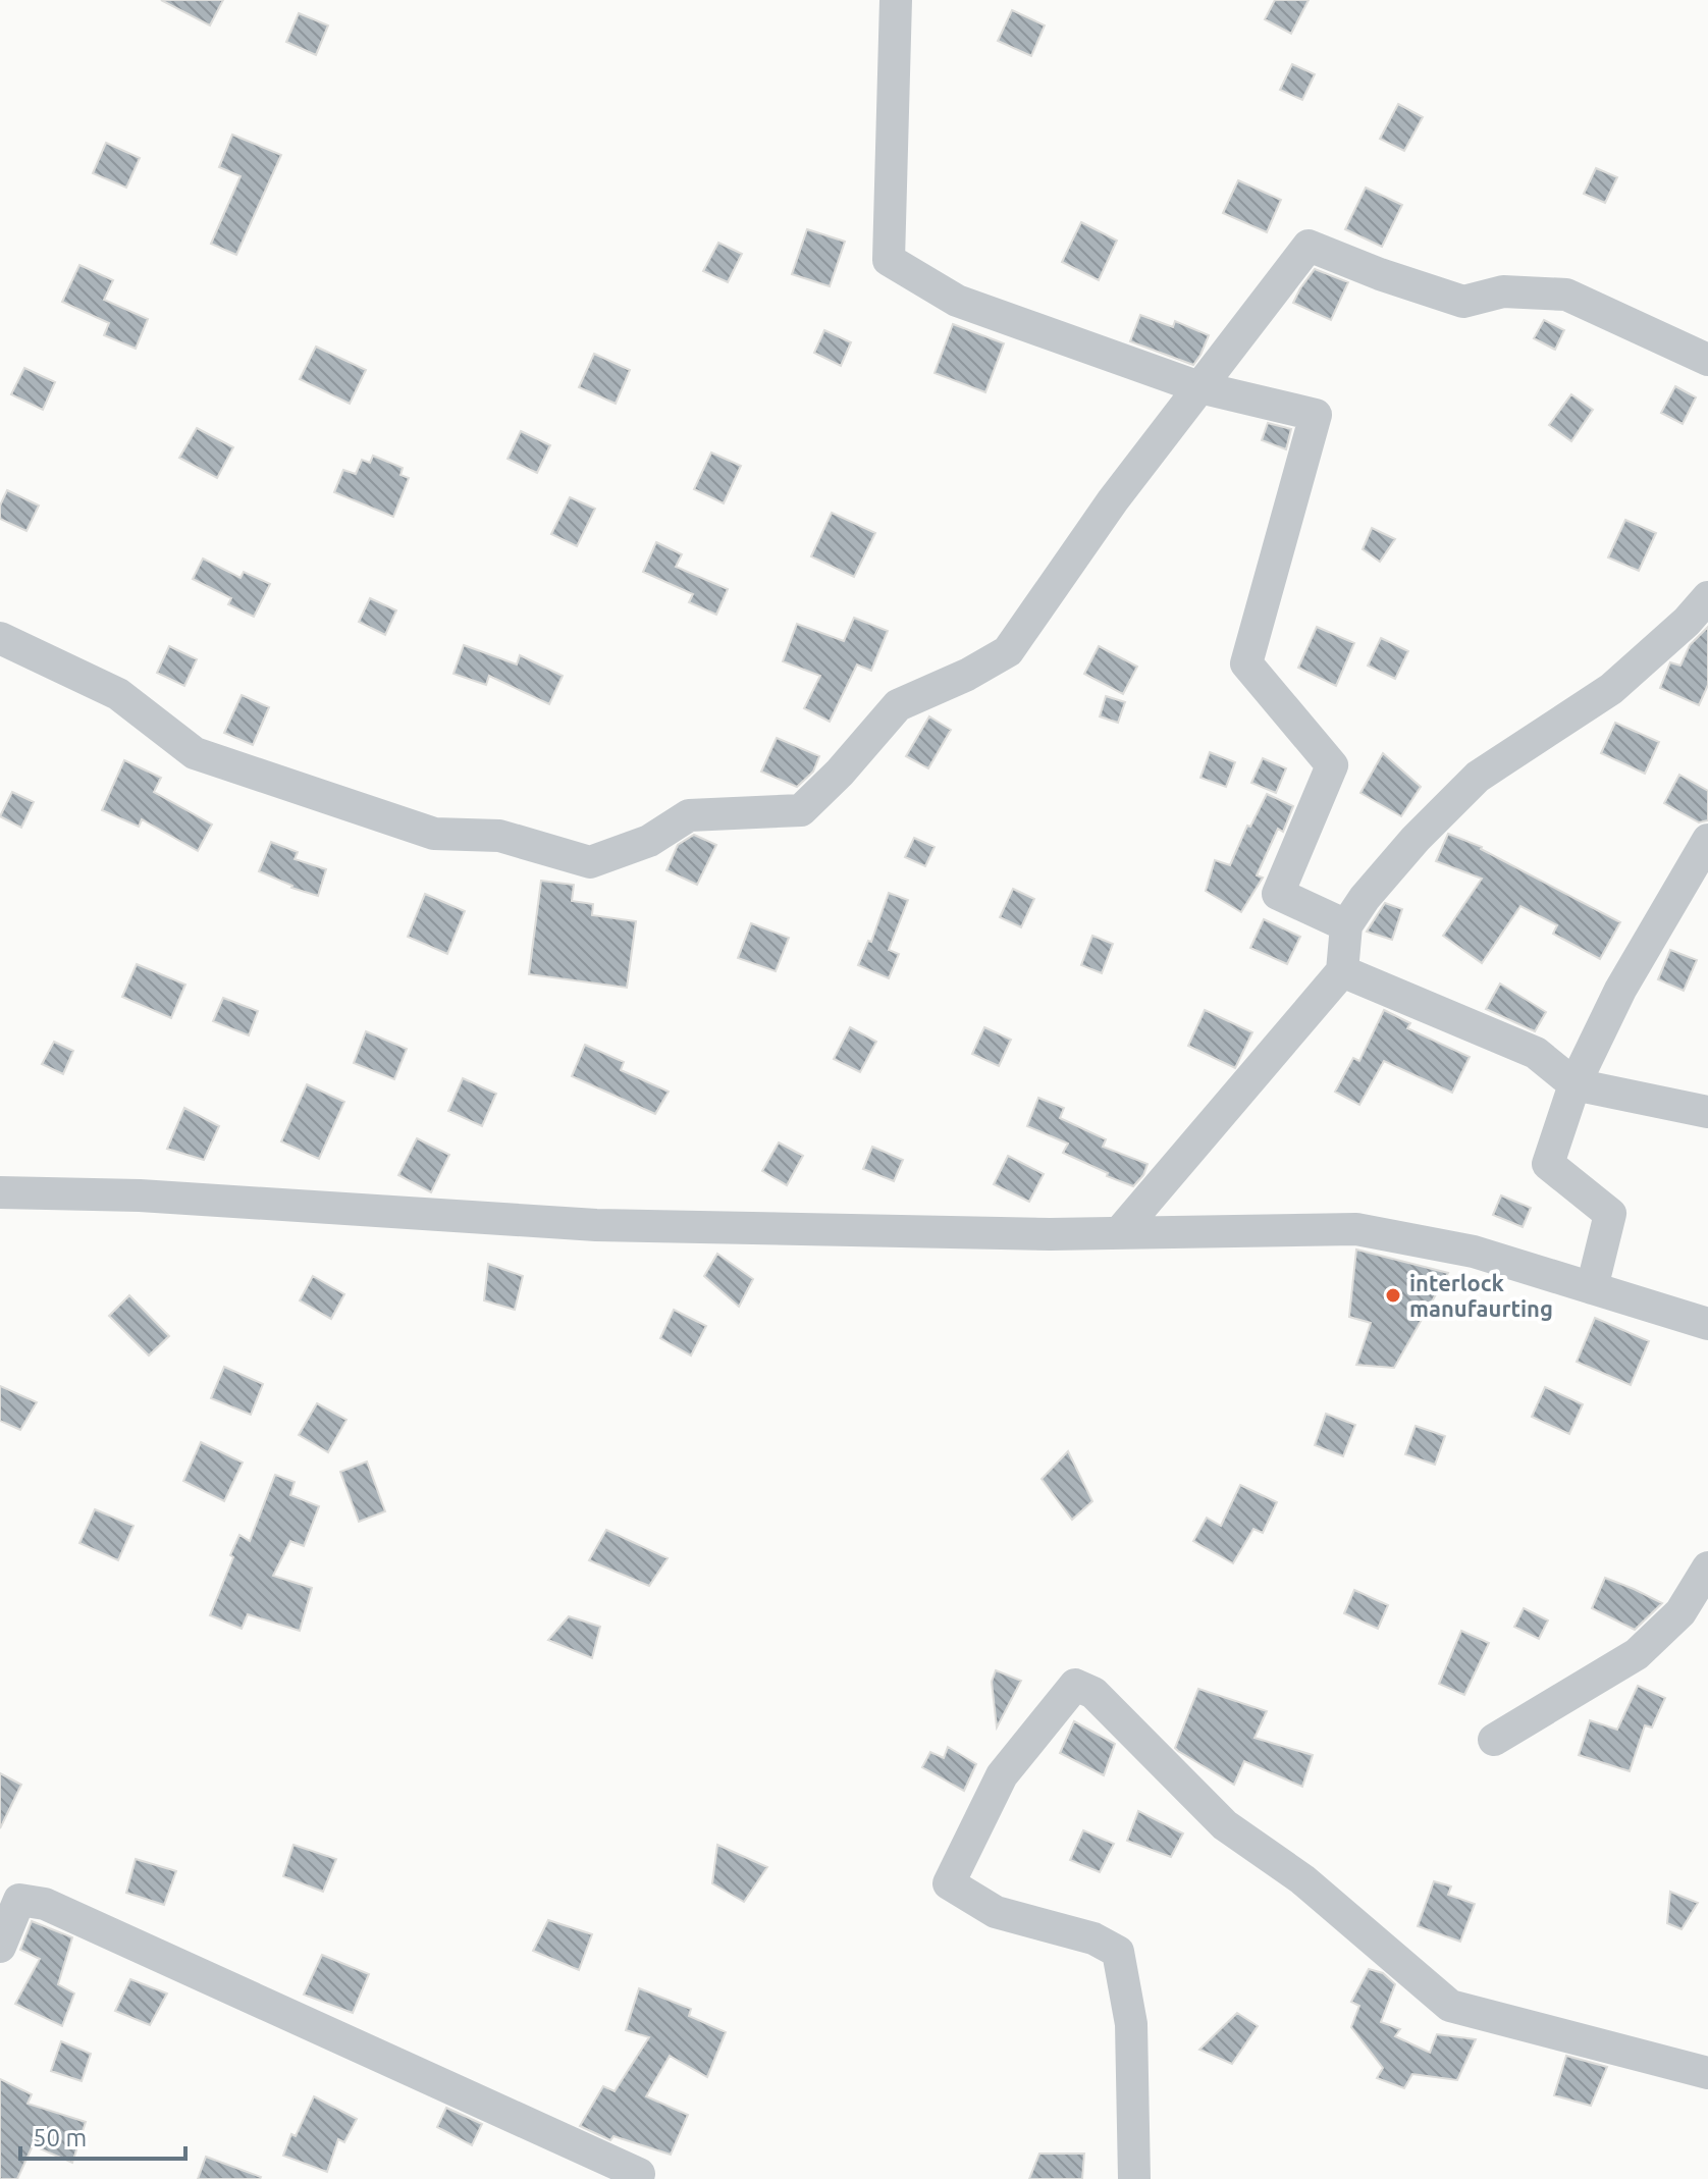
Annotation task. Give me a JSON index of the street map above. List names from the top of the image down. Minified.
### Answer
{"places":["interlock manufaurting"],"scale_bar":"50 m"}
